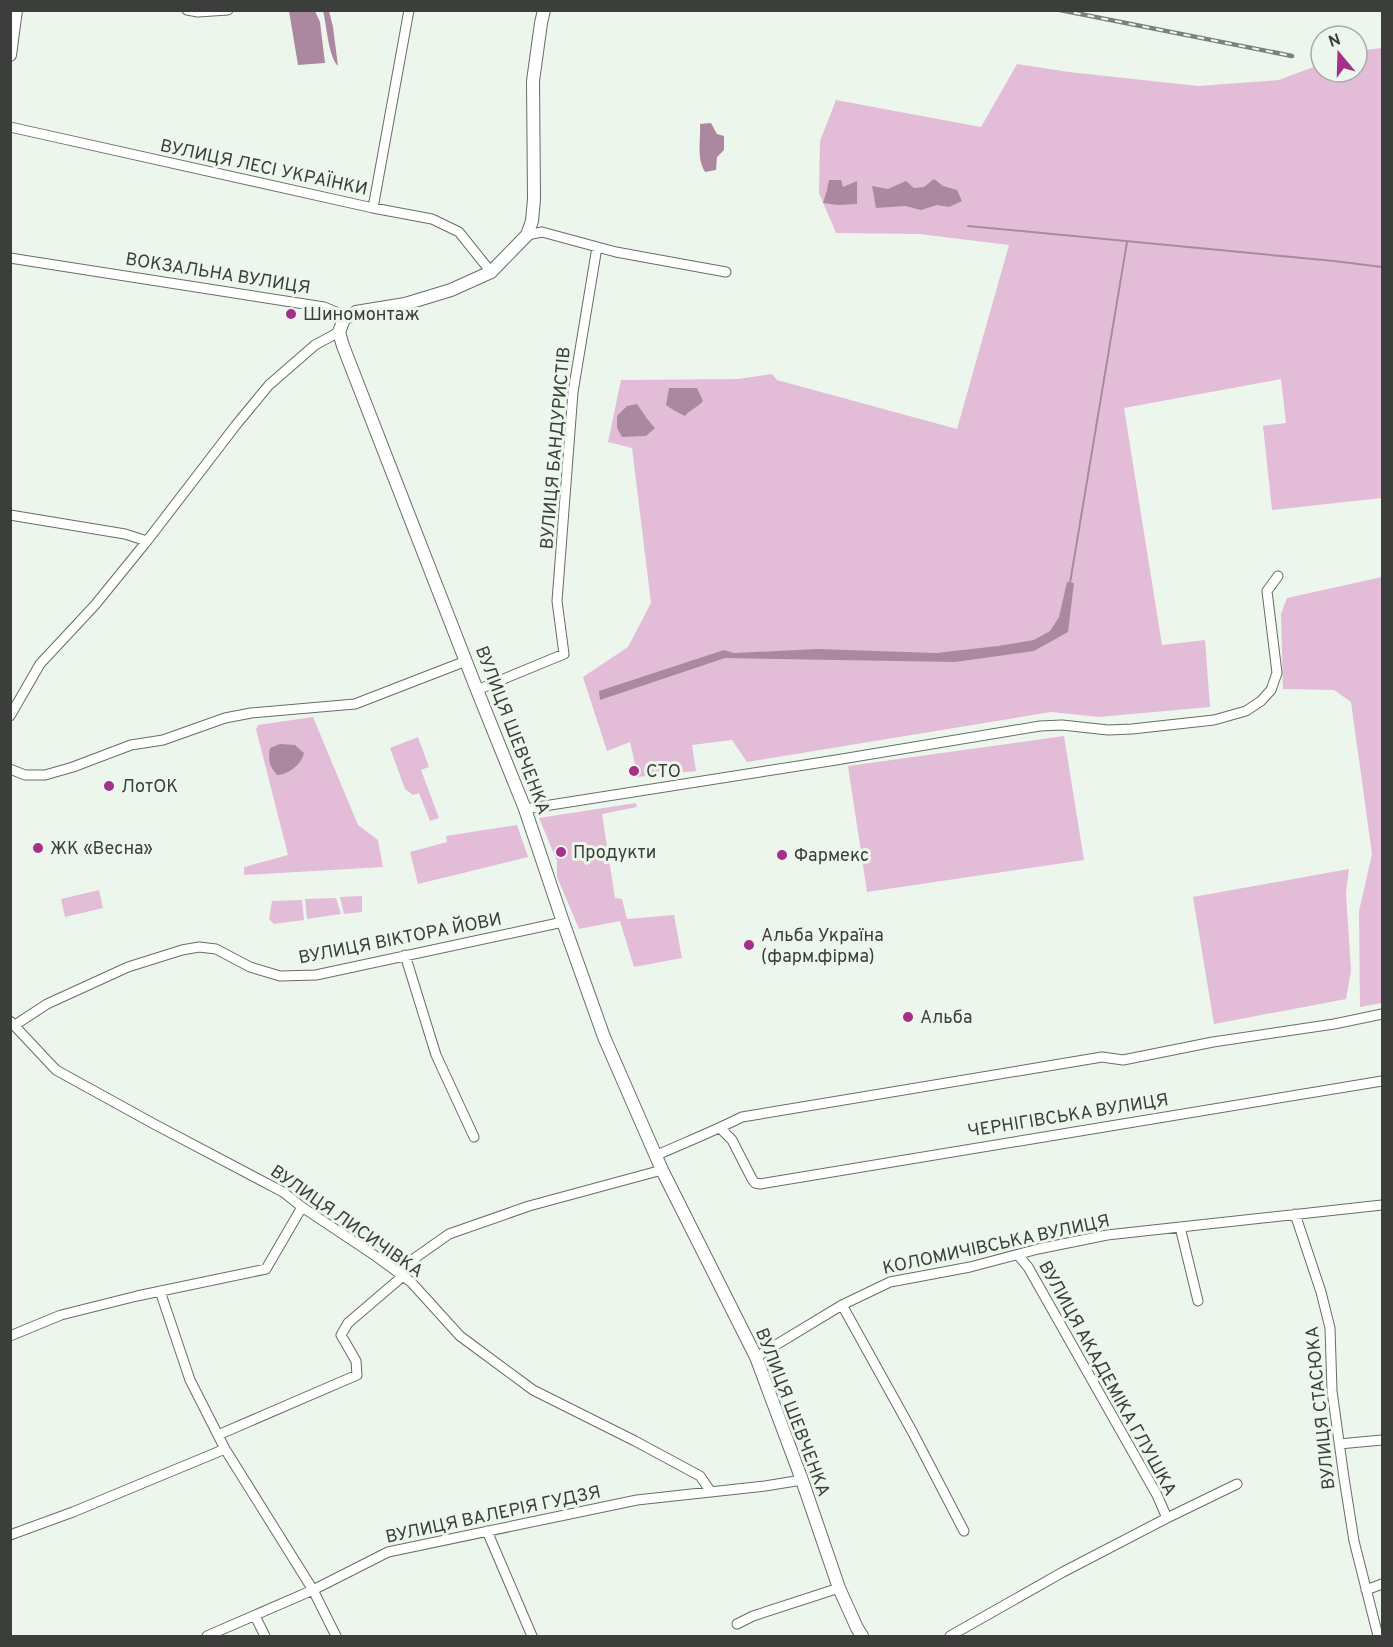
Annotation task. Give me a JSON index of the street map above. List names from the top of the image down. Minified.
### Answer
{"streets":{"main road":["ВУЛИЦЯ ШЕВЧЕНКА"],"street":["ВУЛИЦЯ ЛЕСІ УКРАЇНКИ","ВОКЗАЛЬНА ВУЛИЦЯ","ВУЛИЦЯ БАНДУРИСТІВ","ВУЛИЦЯ ВІКТОРА ЙОВИ","ЧЕРНІГІВСЬКА ВУЛИЦЯ","ВУЛИЦЯ ЛИСИЧІВКА","КОЛОМИЧІВСЬКА ВУЛИЦЯ","ВУЛИЦЯ АКАДЕМІКА ГЛУШКА","ВУЛИЦЯ СТАСЮКА","ВУЛИЦЯ ВАЛЕРІЯ ГУДЗЯ"]},"crossings":[["ВУЛИЦЯ БАНДУРИСТІВ","ВУЛИЦЯ ШЕВЧЕНКА"],["ВУЛИЦЯ ШЕВЧЕНКА","ВУЛИЦЯ ВІКТОРА ЙОВИ"],["ВУЛИЦЯ ШЕВЧЕНКА","КОЛОМИЧІВСЬКА ВУЛИЦЯ"],["ВУЛИЦЯ ШЕВЧЕНКА","ВУЛИЦЯ ВАЛЕРІЯ ГУДЗЯ"],["ВУЛИЦЯ ВІКТОРА ЙОВИ","ВУЛИЦЯ ЛИСИЧІВКА"],["ВУЛИЦЯ ЛИСИЧІВКА","ВУЛИЦЯ ВАЛЕРІЯ ГУДЗЯ"],["КОЛОМИЧІВСЬКА ВУЛИЦЯ","ВУЛИЦЯ АКАДЕМІКА ГЛУШКА"],["КОЛОМИЧІВСЬКА ВУЛИЦЯ","ВУЛИЦЯ СТАСЮКА"]],"places":["Шиномонтаж","СТО","ЛотОК","ЖК «Весна»","Продукти","Фармекс","Альба Україна (фарм.фірма)","Альба"],"north":"top"}
